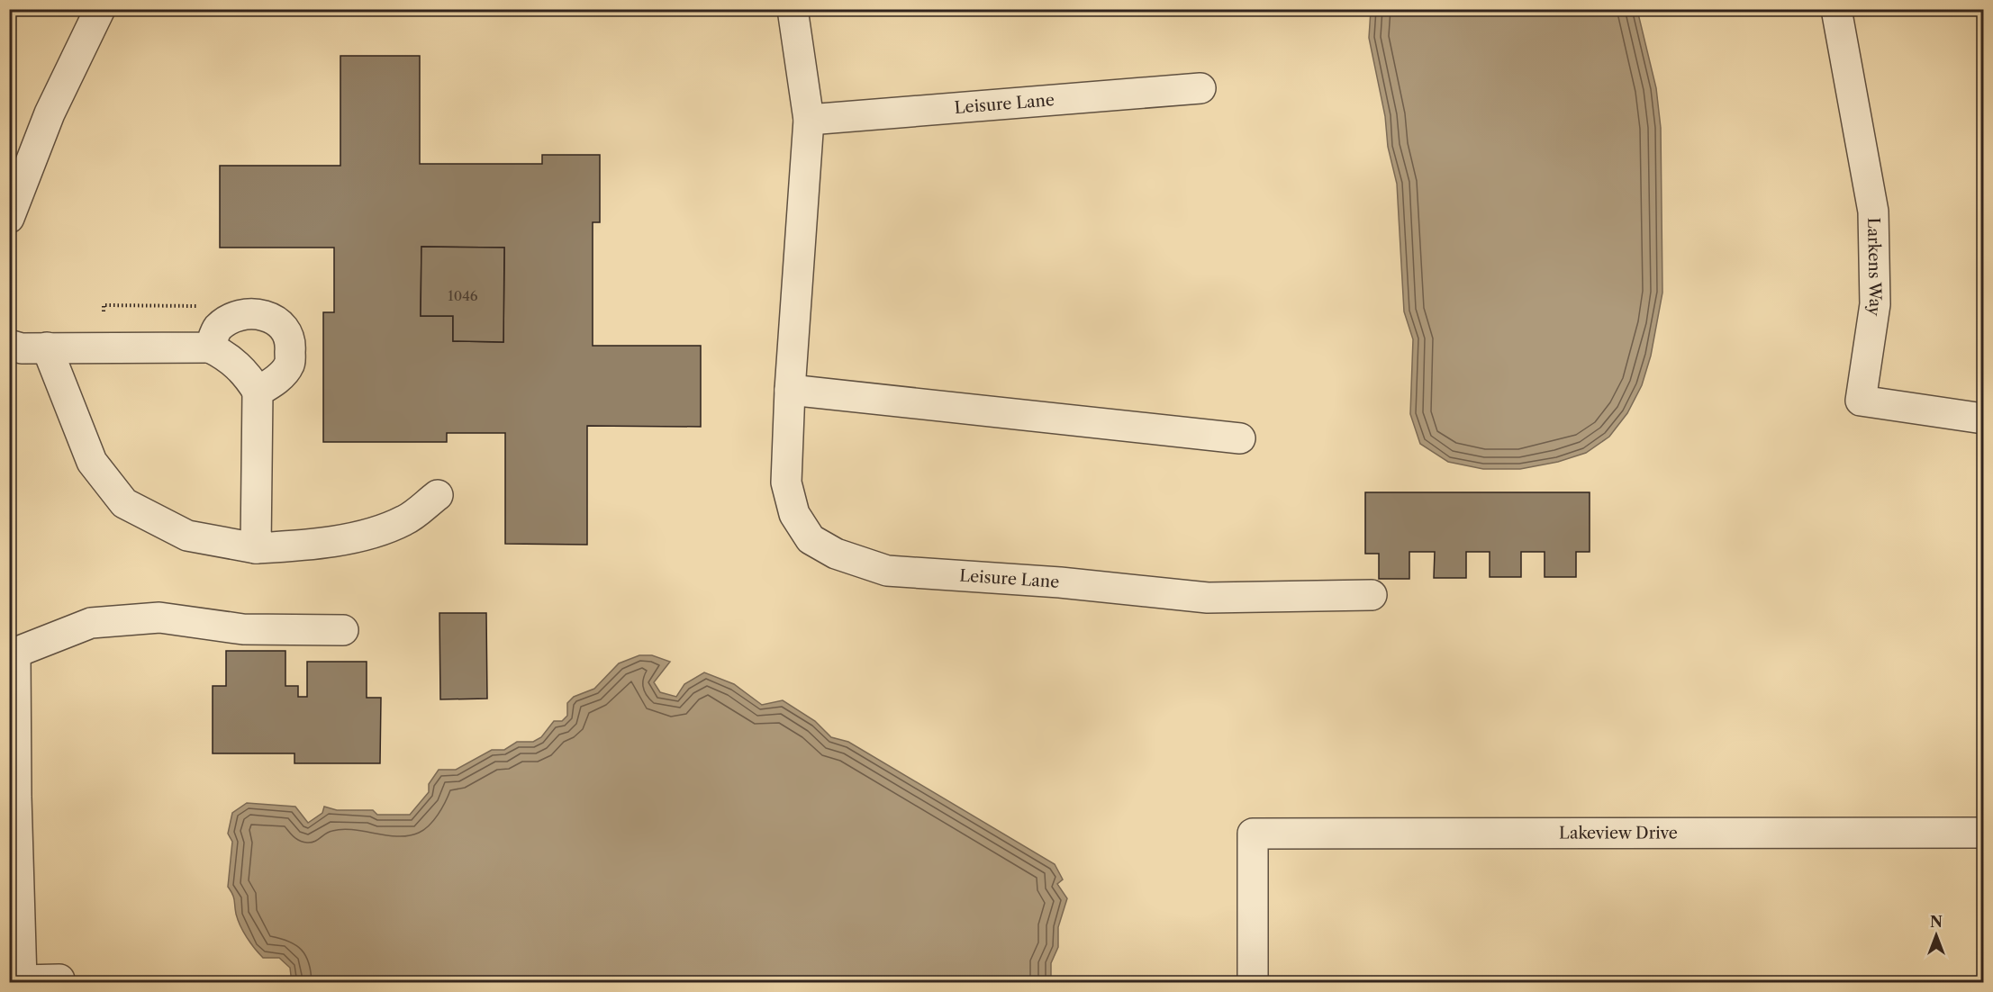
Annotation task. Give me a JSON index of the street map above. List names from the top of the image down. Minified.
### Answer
{"streets":{"street":["Leisure Lane","Larkens Way","Lakeview Drive"]},"house_numbers":["1046"],"north":"top"}
